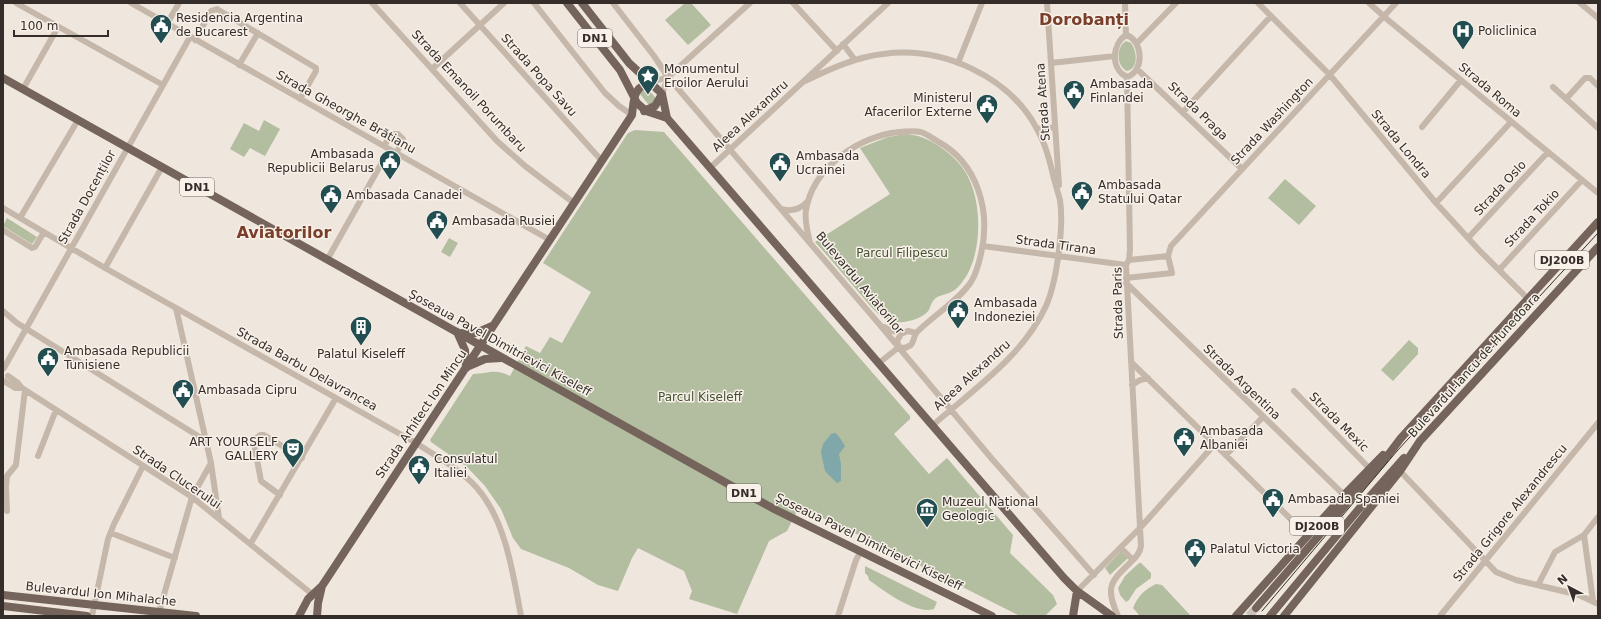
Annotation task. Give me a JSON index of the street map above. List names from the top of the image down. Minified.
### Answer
{"streets":{"main road":["DN1","DJ200B","Șoseaua Pavel Dimitrievici Kiseleff","Bulevardul Iancu de Hunedoara","Strada Arhitect Ion Mincu","Bulevardul Ion Mihalache"],"street":["Strada Popa Savu","Strada Roma","Strada Emanoil Porumbaru","Strada Atena","Strada Praga","Strada Gheorghe Brătianu","Aleea Alexandru","Strada Washington","Strada Londra","Strada Oslo","Strada Docenților","Strada Tokio","Strada Tirana","Bulevardul Aviatorilor","Strada Paris","Strada Barbu Delavrancea","Strada Argentina","Strada Mexic","Strada Clucerului","Strada Grigore Alexandrescu"]},"crossings":[["DN1","Aleea Alexandru"],["DN1","Strada Arhitect Ion Mincu"],["Strada Popa Savu","Strada Arhitect Ion Mincu"],["Strada Roma","Strada Washington"],["Strada Roma","Strada Oslo"],["Strada Roma","Strada Tokio"],["Strada Emanoil Porumbaru","Strada Arhitect Ion Mincu"],["Strada Atena","Aleea Alexandru"],["Strada Praga","Strada Washington"],["Strada Gheorghe Brătianu","Strada Docenților"],["Strada Gheorghe Brătianu","Strada Arhitect Ion Mincu"],["Aleea Alexandru","Strada Tirana"],["Aleea Alexandru","Bulevardul Aviatorilor"],["Strada Washington","Strada Londra"],["Strada Londra","Strada Oslo"],["Strada Londra","Strada Tokio"],["Strada Londra","Bulevardul Iancu de Hunedoara"],["Strada Docenților","Șoseaua Pavel Dimitrievici Kiseleff"],["Strada Docenților","Strada Barbu Delavrancea"],["Strada Tirana","Strada Paris"],["Strada Paris","Strada Argentina"],["Șoseaua Pavel Dimitrievici Kiseleff","Strada Arhitect Ion Mincu"],["Bulevardul Iancu de Hunedoara","Strada Argentina"],["Bulevardul Iancu de Hunedoara","Strada Mexic"],["Strada Barbu Delavrancea","Strada Arhitect Ion Mincu"],["Strada Arhitect Ion Mincu","Strada Clucerului"]],"districts":["Dorobanți","Aviatorilor"],"parks":["Parcul Filipescu","Parcul Kiseleff"],"places":{"public building":["Residencia Argentina de Bucarest","Ambasada Finlandei","Ministerul Afacerilor Externe","Ambasada Republicii Belarus","Ambasada Ucrainei","Ambasada Statului Qatar","Ambasada Canadei","Ambasada Rusiei","Ambasada Indoneziei","Ambasada Republicii Tunisiene","Ambasada Cipru","Ambasada Albaniei","Consulatul Italiei","Ambasada Spaniei","Palatul Victoria"],"hospital":["Policlinica"],"place":["Monumentul Eroilor Aerului"],"building":["Palatul Kiseleff"],"theatre":["ART YOURSELF GALLERY"],"museum":["Muzeul Național Geologic"]},"scale_bar":"100 m","north":"top left"}
